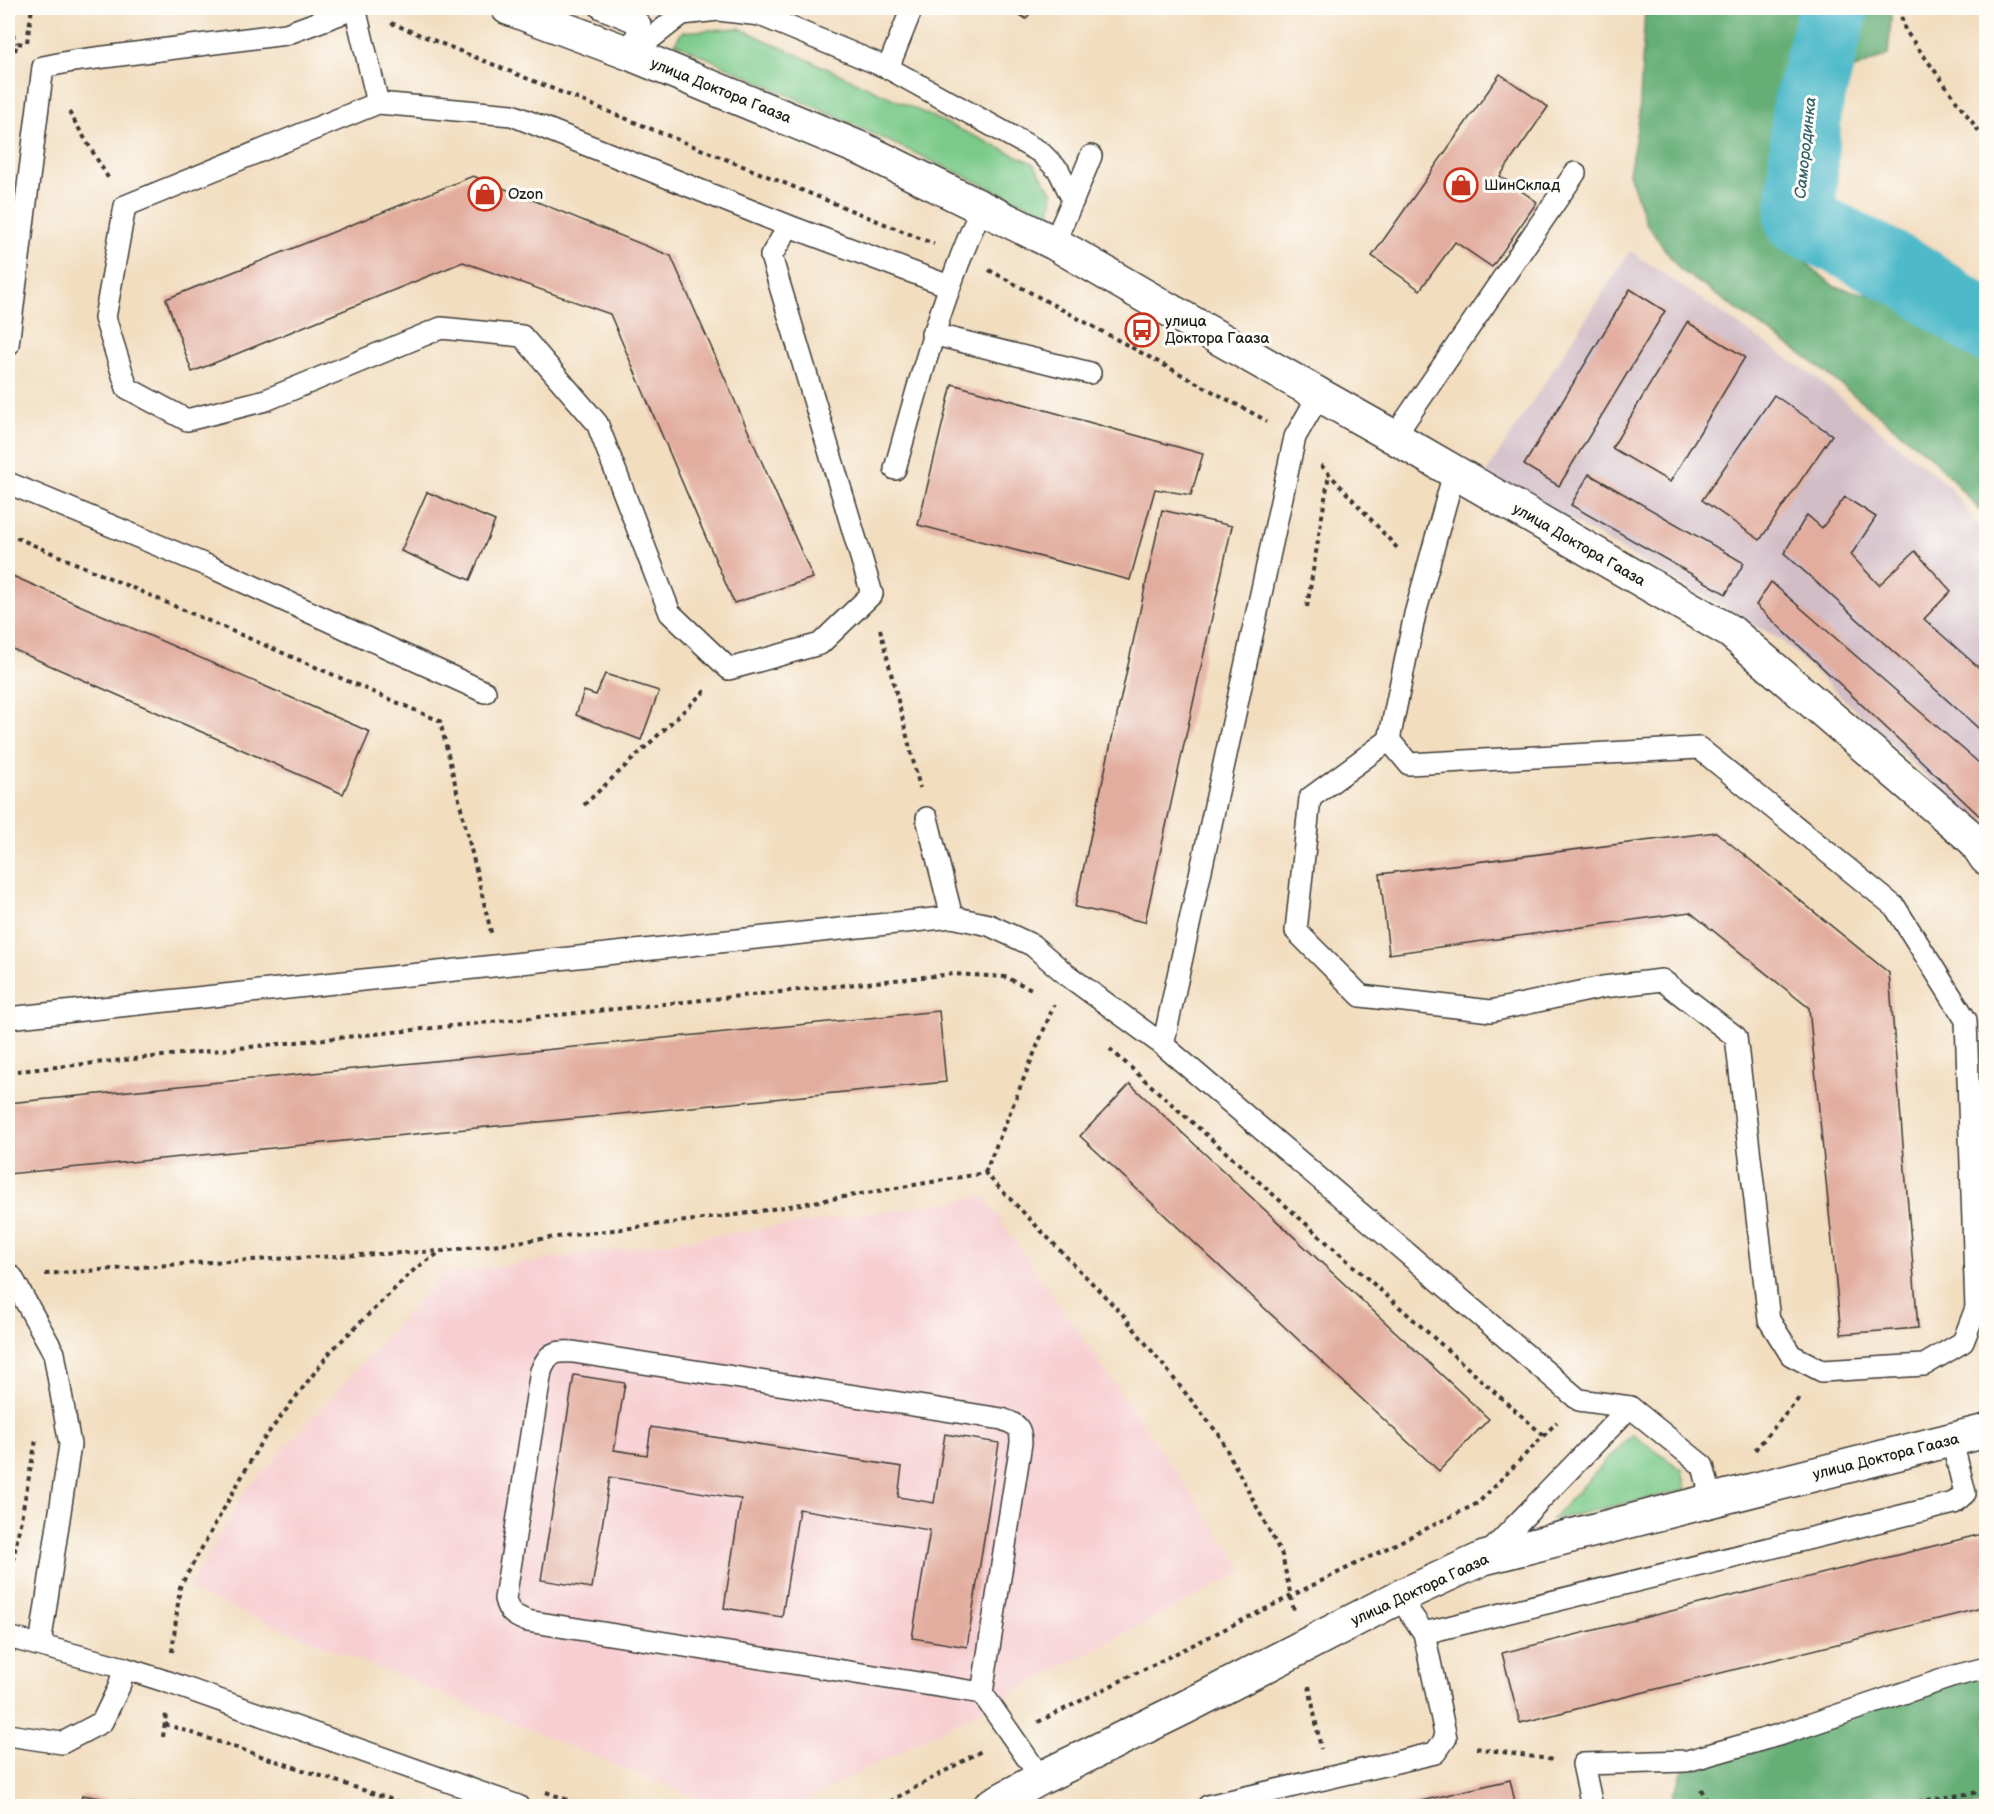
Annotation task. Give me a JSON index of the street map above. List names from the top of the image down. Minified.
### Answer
{"streets":{"street":["улица Доктора Гааза"]},"water":["Самородинка"],"places":{"shop":["ШинСклад","Ozon"],"bus stop":["улица Доктора Гааза"]}}
